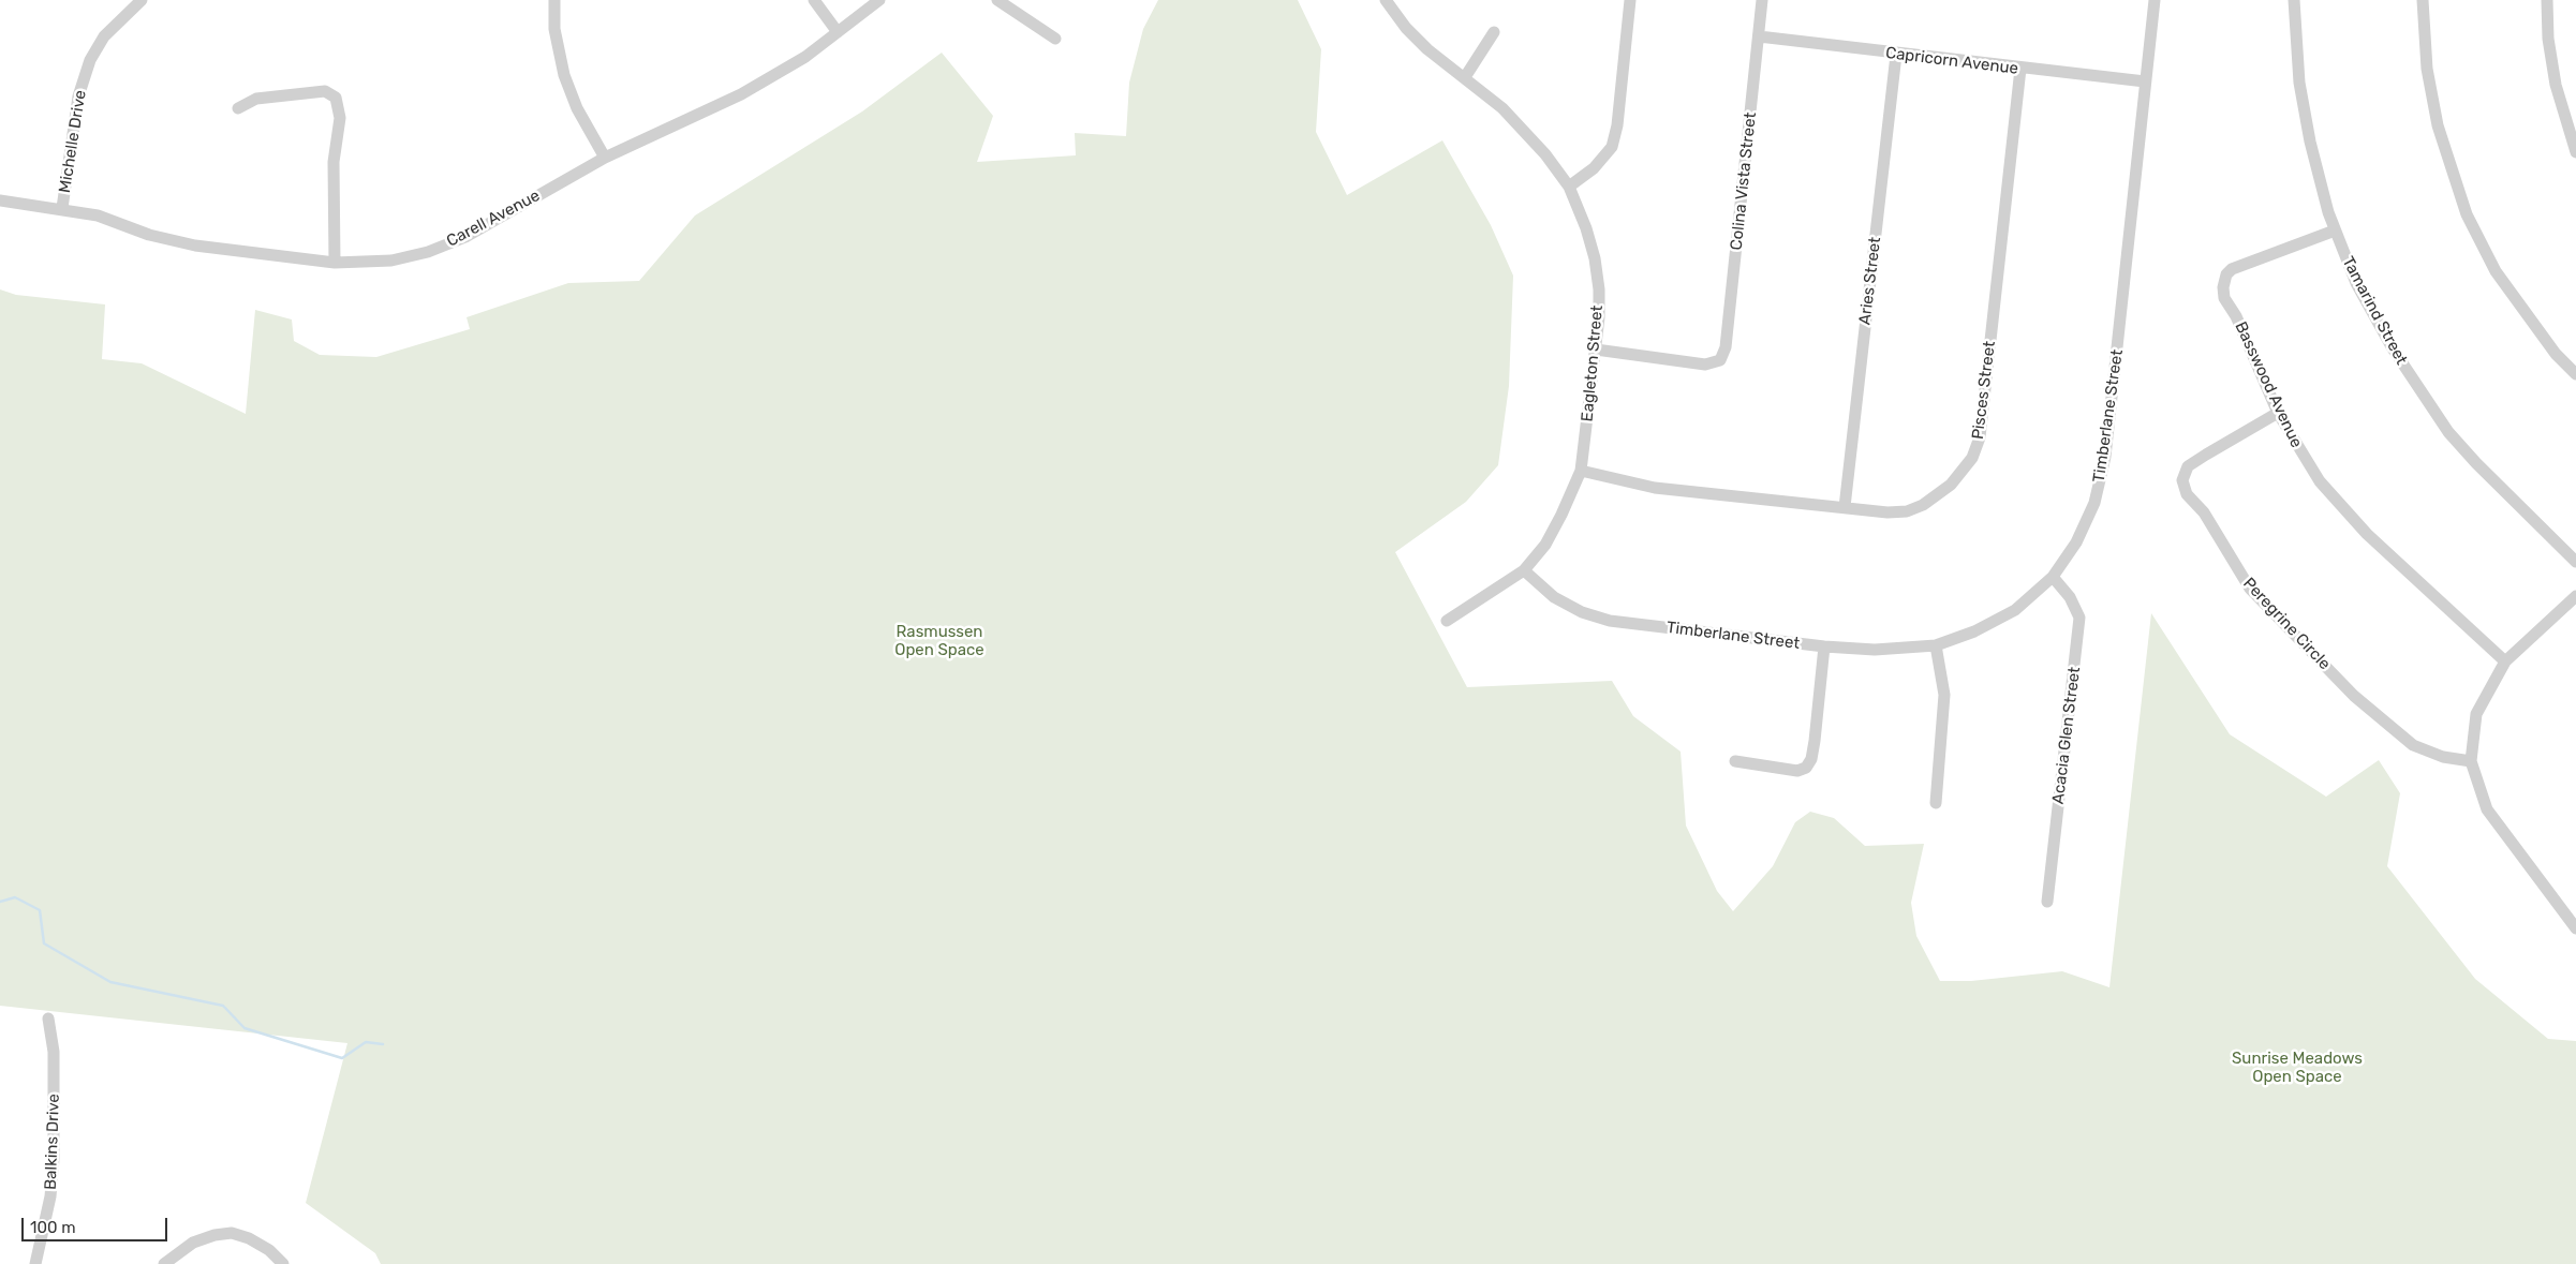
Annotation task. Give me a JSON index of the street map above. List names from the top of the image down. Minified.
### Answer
{"streets":{"street":["Capricorn Avenue","Michelle Drive","Colina Vista Street","Carell Avenue","Aries Street","Tamarind Street","Eagleton Street","Basswood Avenue","Pisces Street","Timberlane Street","Peregrine Circle","Acacia Glen Street","Balkins Drive"]},"crossings":[["Capricorn Avenue","Colina Vista Street"],["Capricorn Avenue","Aries Street"],["Capricorn Avenue","Pisces Street"],["Capricorn Avenue","Timberlane Street"],["Michelle Drive","Carell Avenue"],["Colina Vista Street","Eagleton Street"],["Aries Street","Pisces Street"],["Tamarind Street","Basswood Avenue"],["Eagleton Street","Pisces Street"],["Eagleton Street","Timberlane Street"],["Basswood Avenue","Peregrine Circle"],["Timberlane Street","Acacia Glen Street"]],"parks":["Rasmussen Open Space","Sunrise Meadows Open Space"],"scale_bar":"100 m"}
